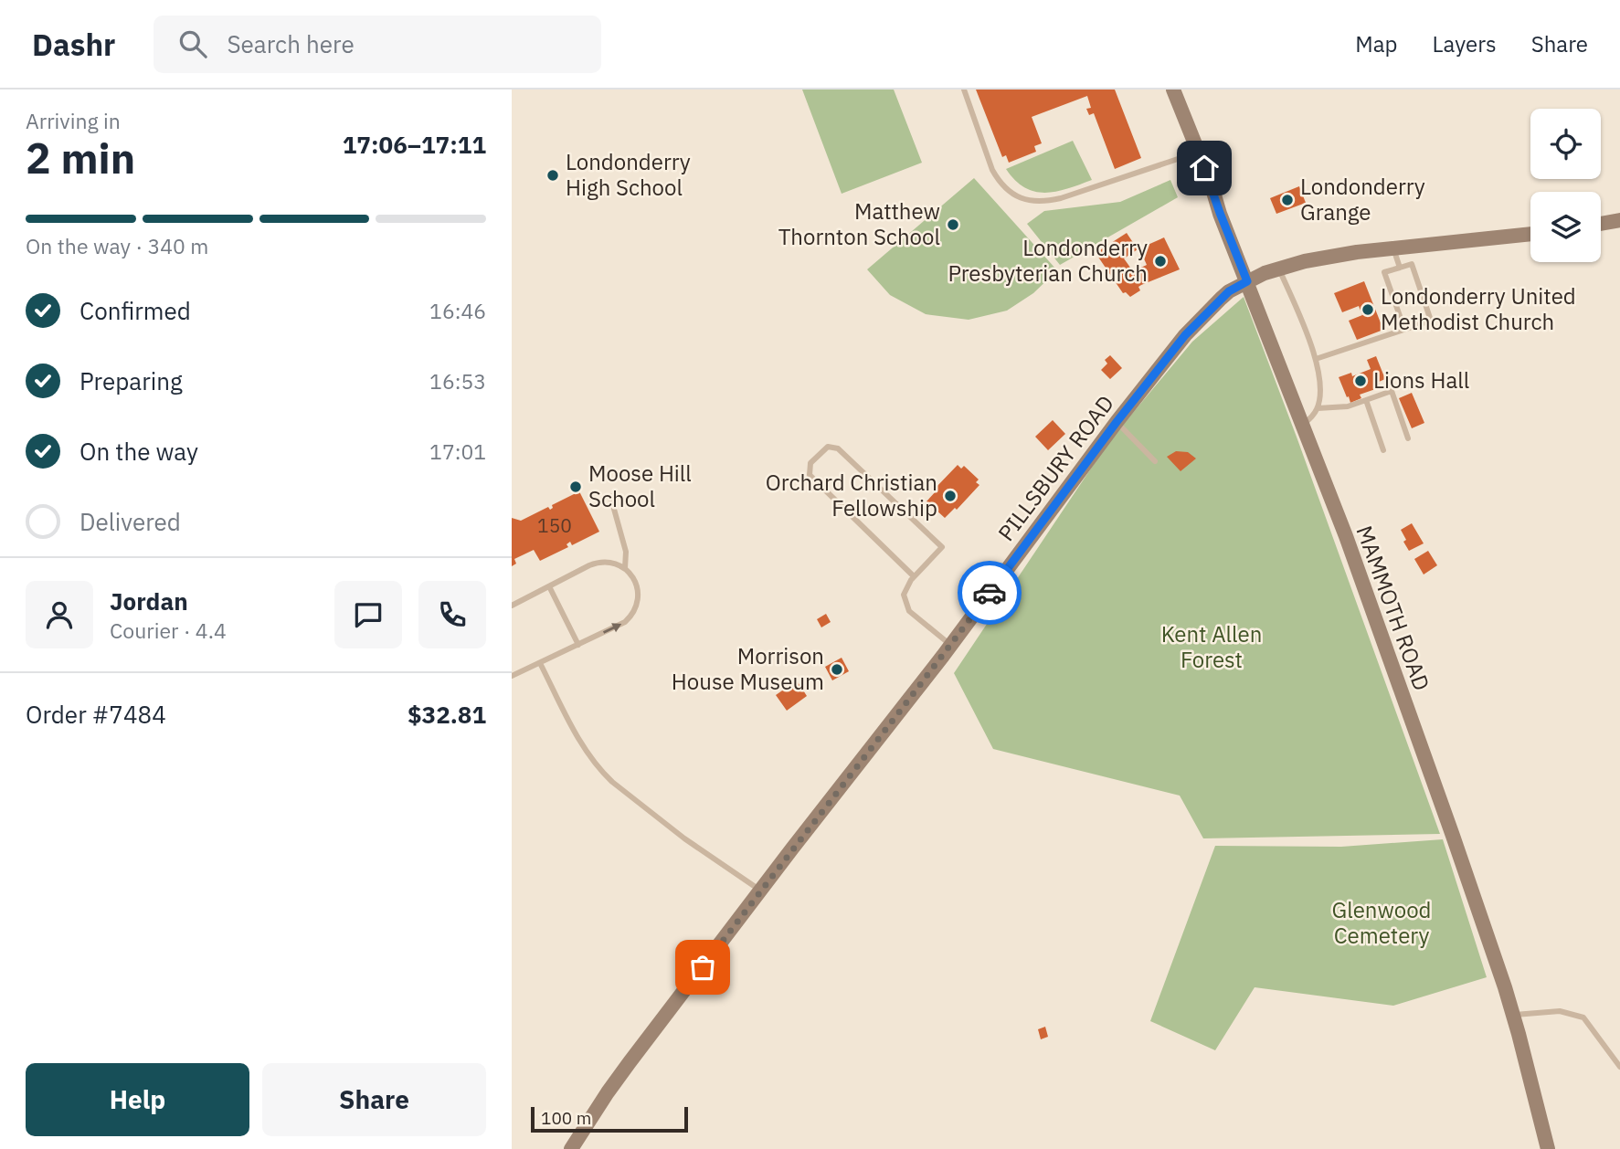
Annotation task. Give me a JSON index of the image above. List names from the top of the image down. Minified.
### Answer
{"streets":{"street":["PILLSBURY ROAD","MAMMOTH ROAD"]},"crossings":[["PILLSBURY ROAD","MAMMOTH ROAD"]],"parks":["Kent Allen Forest","Glenwood Cemetery"],"places":["Londonderry High School","Londonderry Grange","Matthew Thornton School","Londonderry Presbyterian Church","Londonderry United Methodist Church","Lions Hall","Moose Hill School","Orchard Christian Fellowship","Morrison House Museum"],"house_numbers":["150"],"scale_bar":"100 m","page":{"header":"Dashr","search":"Search here","nav":["Map","Layers","Share"],"heading":["2 min","Arriving in","17:06–17:11"],"panel":["Jordan","Courier · 4.4","Order #7484","$32.81"],"bar":"On the way · 340 m","list":[["Confirmed","16:46"],["Preparing","16:53"],["On the way","17:01"],"Delivered"],"buttons":["Help","Share"],"scale":"100 m"}}
